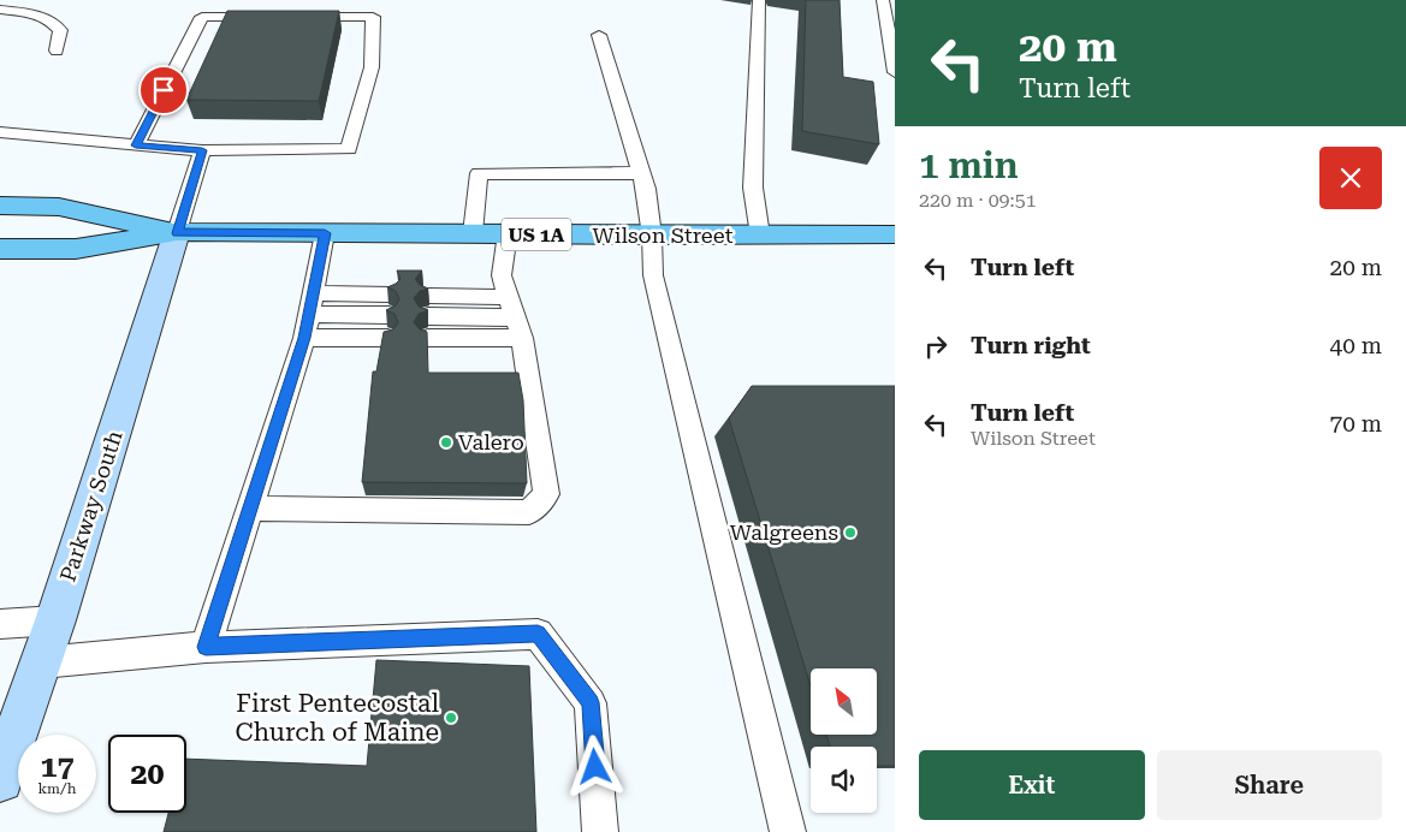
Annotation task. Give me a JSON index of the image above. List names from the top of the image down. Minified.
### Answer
{"streets":{"main road":["US 1A","Wilson Street","Parkway South"]},"crossings":[["Wilson Street","Parkway South"]],"places":["Valero","Walgreens","First Pentecostal Church of Maine"],"north":"top left","page":{"turn":["20 m","Turn left"],"heading":["1 min","220 m · 09:51"],"list":[{"name":"Turn left","value":"20 m"},{"name":"Turn right","value":"40 m"},{"name":"Turn left","note":"Wilson Street","value":"70 m"}],"speed":"17 km/h","limit":"20","buttons":["Exit","Share"]}}
